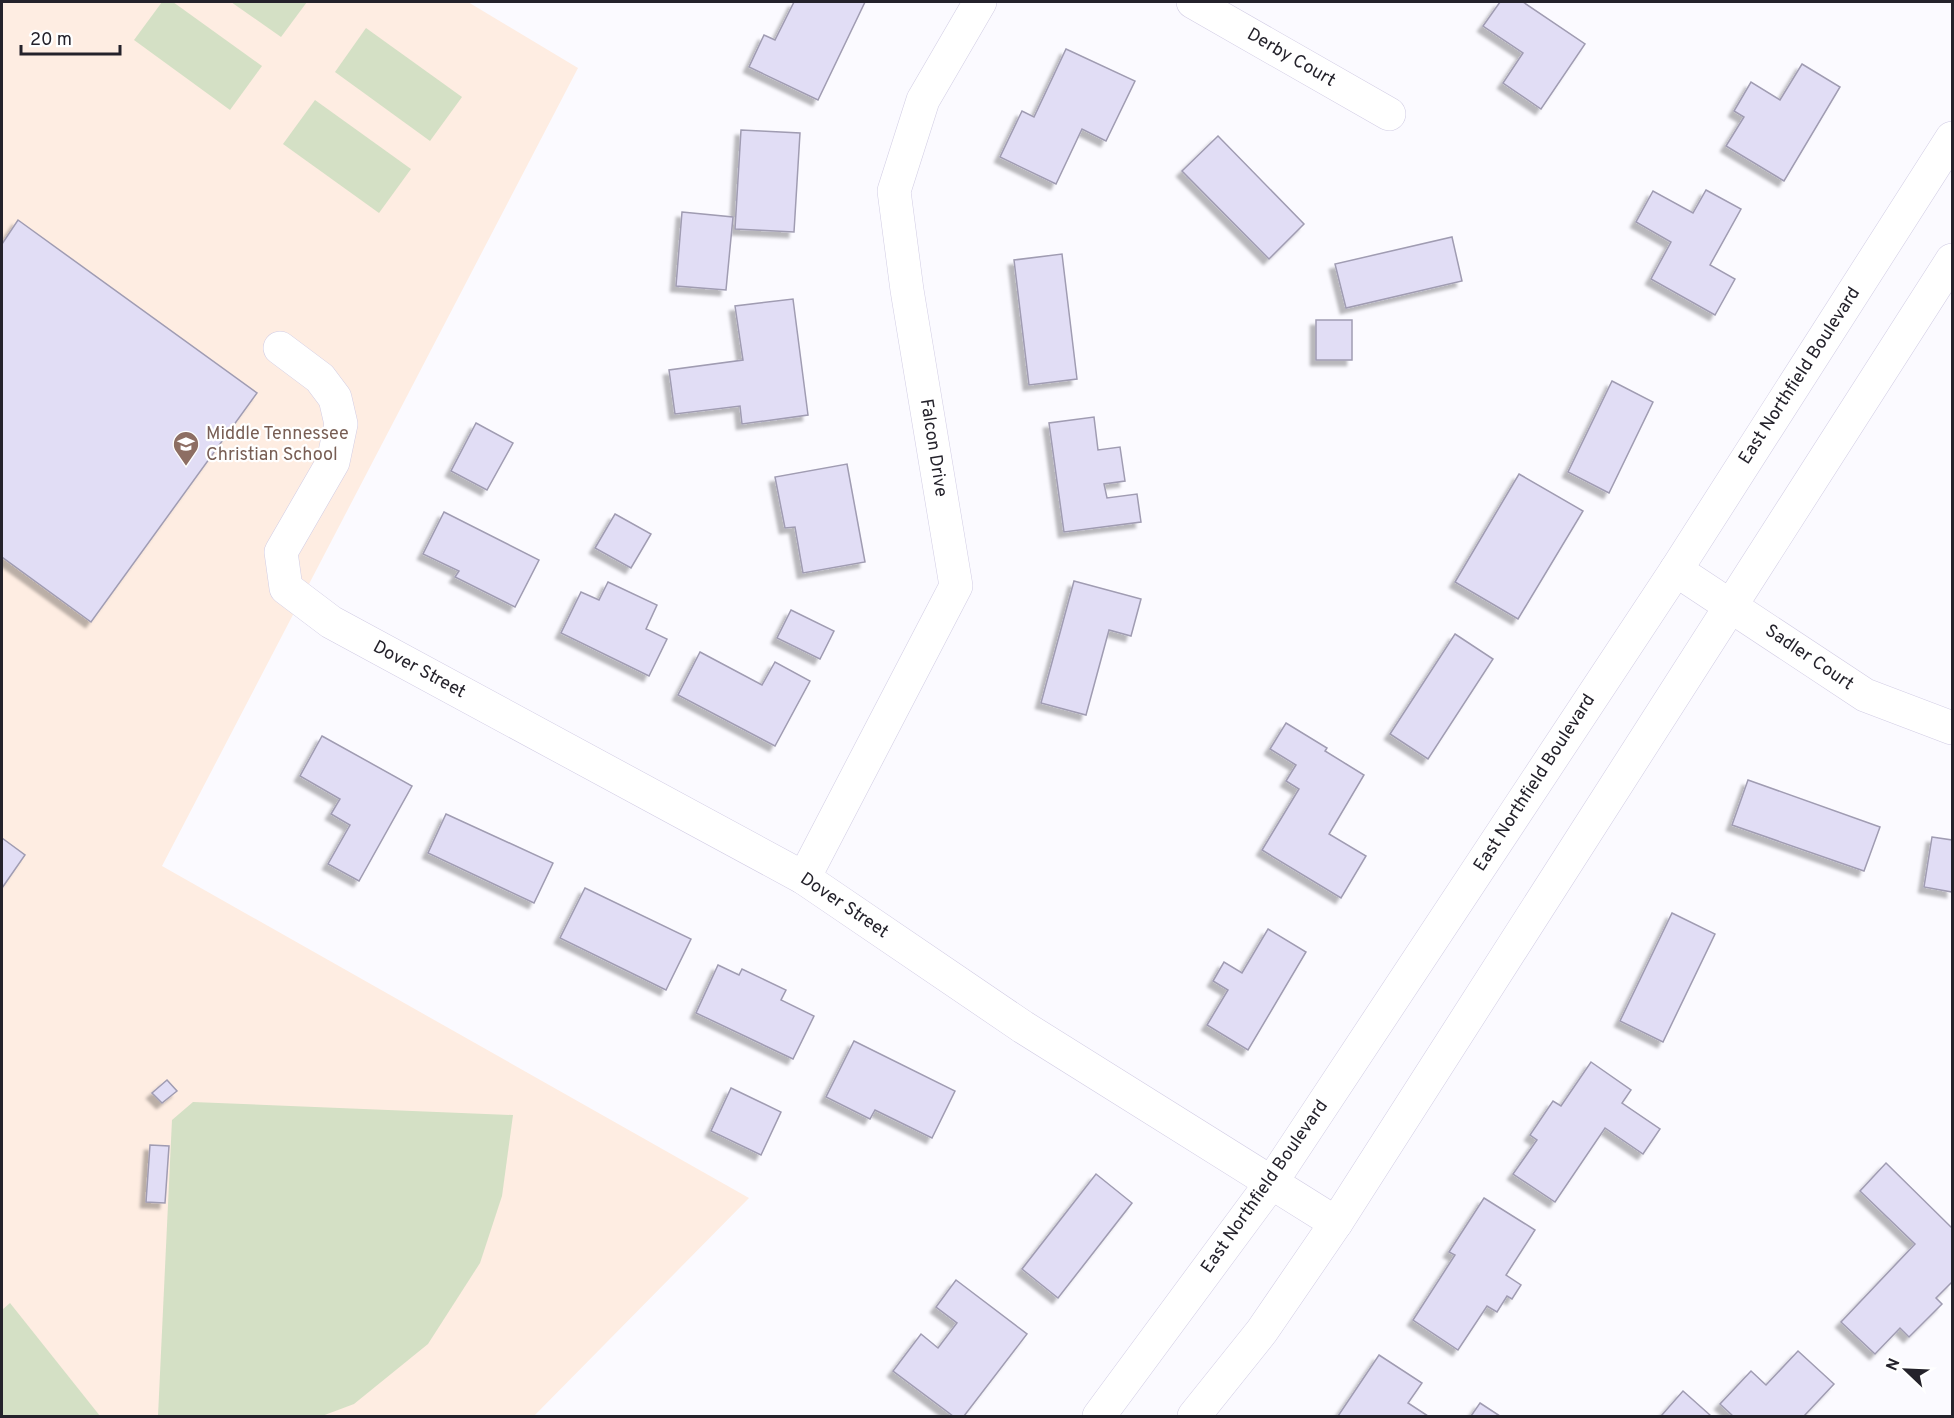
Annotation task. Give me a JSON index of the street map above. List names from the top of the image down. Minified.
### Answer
{"streets":{"main road":["Derby Court","East Northfield Boulevard","Falcon Drive","Sadler Court","Dover Street"]},"crossings":[["East Northfield Boulevard","Sadler Court"],["East Northfield Boulevard","Dover Street"],["Falcon Drive","Dover Street"]],"places":{"school or university":["Middle Tennessee Christian School"]},"scale_bar":"20 m","north":"top left"}
